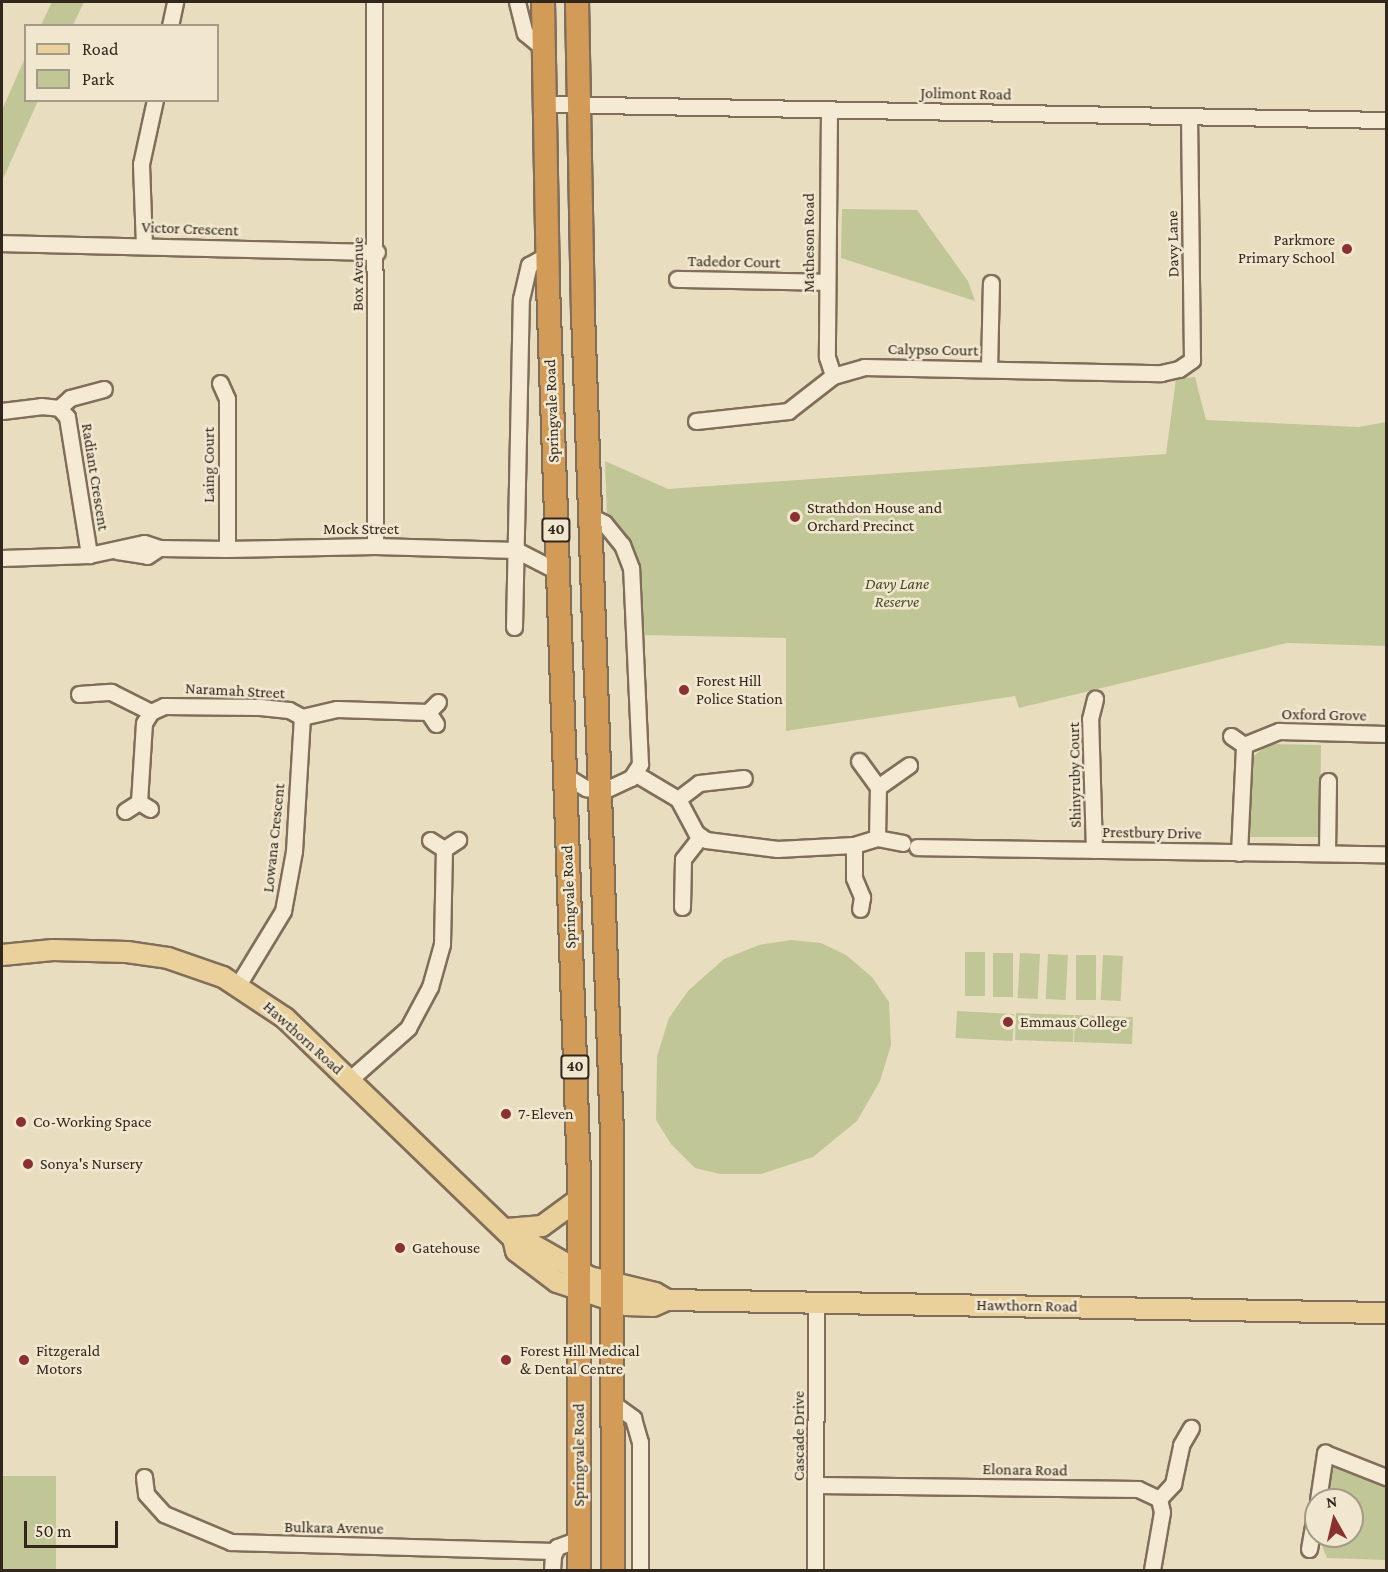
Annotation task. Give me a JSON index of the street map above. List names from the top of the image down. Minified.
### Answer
{"streets":{"highway":["Springvale Road","40"],"main road":["Hawthorn Road"],"street":["Jolimont Road","Victor Crescent","Matheson Road","Davy Lane","Tadedor Court","Box Avenue","Calypso Court","Laing Court","Radiant Crescent","Mock Street","Naramah Street","Oxford Grove","Shinyruby Court","Prestbury Drive","Lowana Crescent","Cascade Drive","Elonara Road","Bulkara Avenue"]},"crossings":[["Jolimont Road","Matheson Road"],["Jolimont Road","Davy Lane"],["Jolimont Road","Springvale Road"],["Victor Crescent","Box Avenue"],["Matheson Road","Tadedor Court"],["Matheson Road","Calypso Court"],["Davy Lane","Calypso Court"],["Box Avenue","Mock Street"],["Springvale Road","Mock Street"],["Springvale Road","Hawthorn Road"],["Laing Court","Mock Street"],["Radiant Crescent","Mock Street"],["Naramah Street","Lowana Crescent"],["Oxford Grove","Prestbury Drive"],["Shinyruby Court","Prestbury Drive"],["Lowana Crescent","Hawthorn Road"],["Hawthorn Road","Cascade Drive"],["Cascade Drive","Elonara Road"]],"parks":["Davy Lane Reserve"],"places":["Parkmore Primary School","Strathdon House and Orchard Precinct","Forest Hill Police Station","Emmaus College","7-Eleven","Co-Working Space","Sonya's Nursery","Gatehouse","Fitzgerald Motors","Forest Hill Medical & Dental Centre"],"legend":["Road","Park"],"scale_bar":"50 m","north":"top"}
